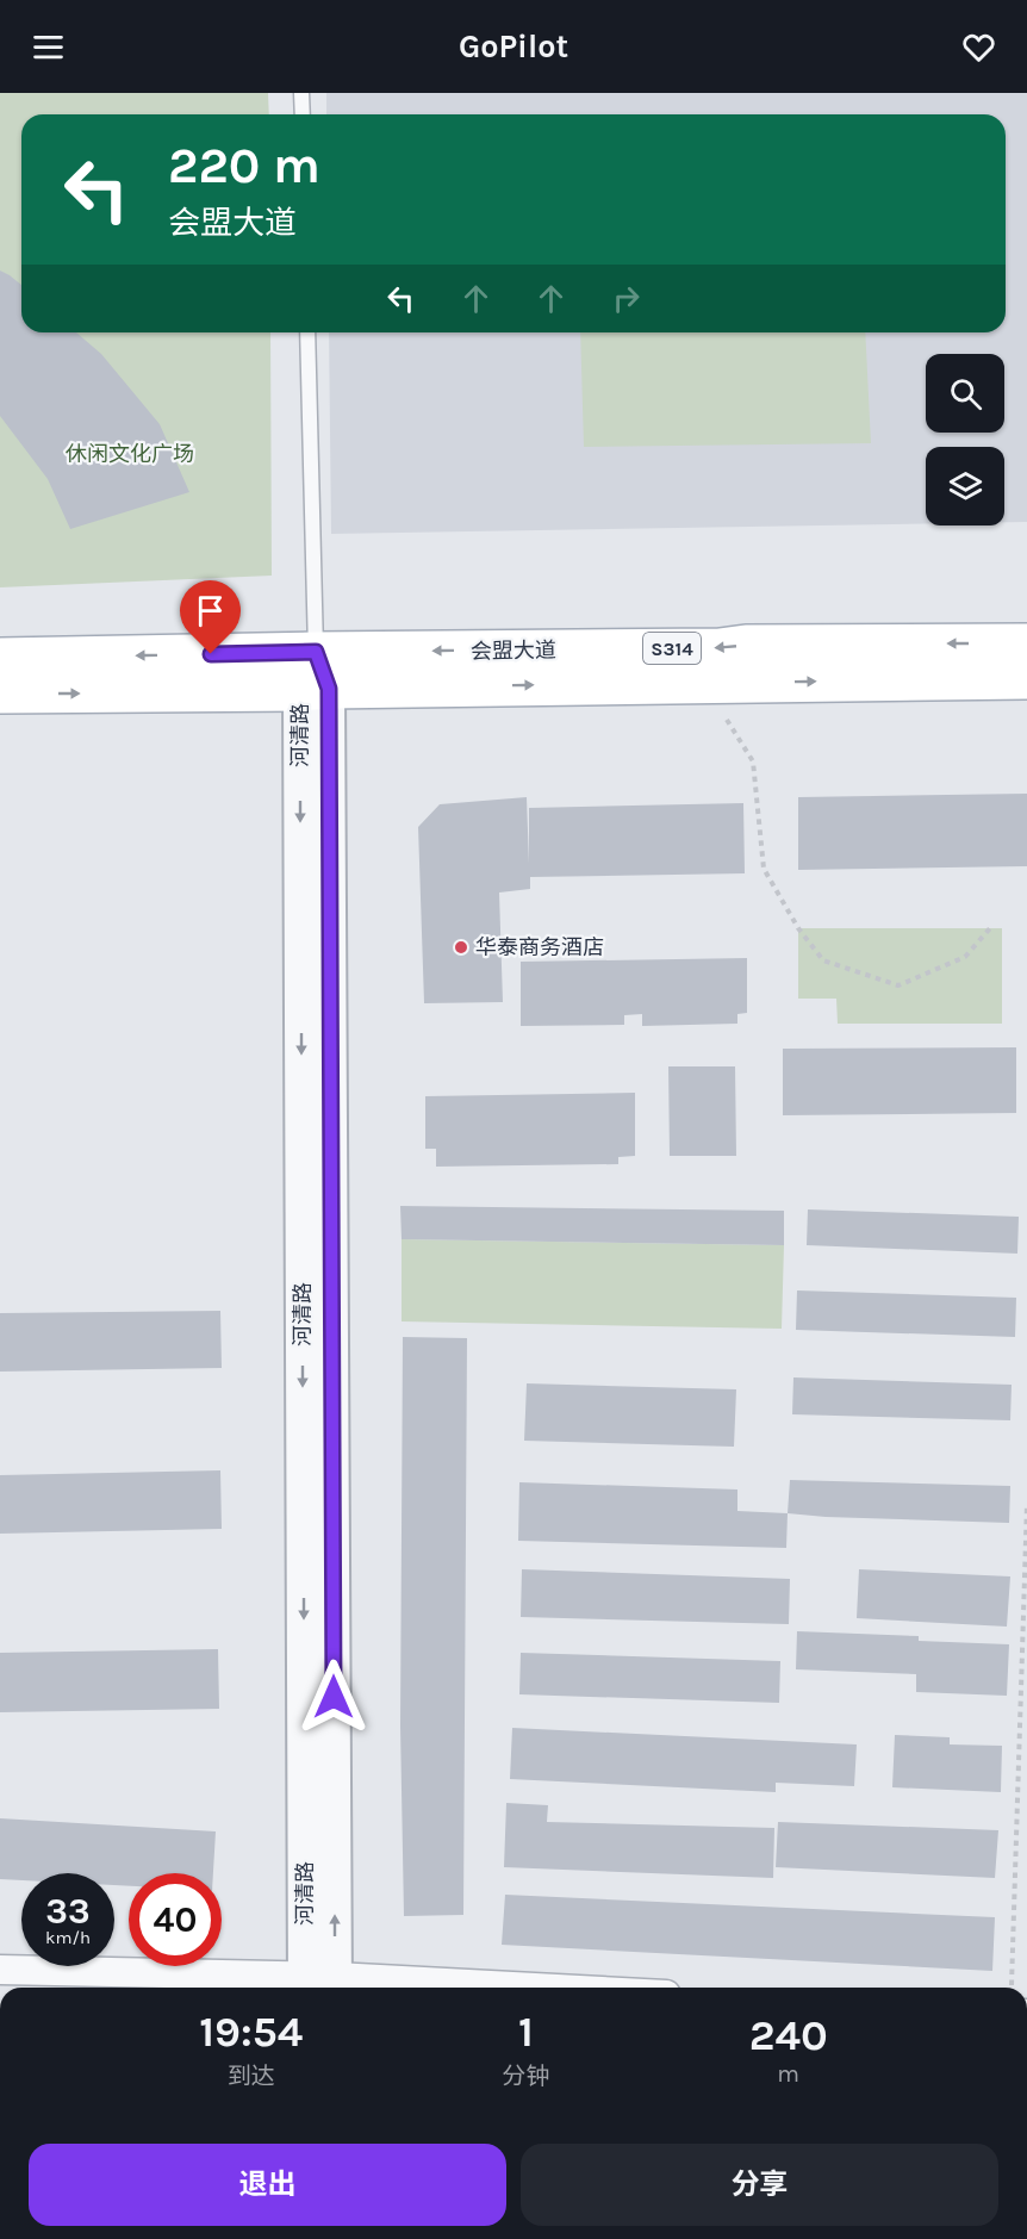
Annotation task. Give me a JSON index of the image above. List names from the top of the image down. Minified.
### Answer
{"streets":{"main road":["S314","会盟大道"],"street":["河清路"]},"crossings":[["会盟大道","河清路"]],"parks":["休闲文化广场"],"places":["华泰商务酒店"],"page":{"header":"GoPilot","turn":["220 m","会盟大道"],"speed":"33 km/h","limit":"40","eta":["19:54","到达","1","分钟","240","m"],"buttons":["退出","分享"]}}
